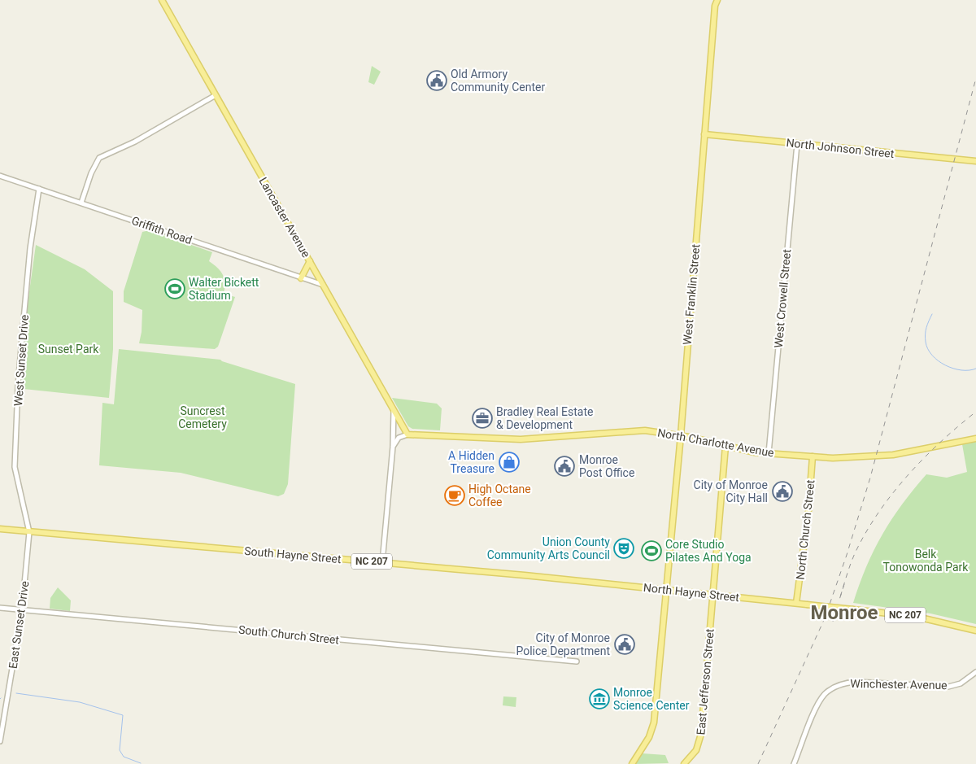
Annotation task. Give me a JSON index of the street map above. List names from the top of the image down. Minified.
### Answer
{"streets":{"main road":["North Johnson Street","Lancaster Avenue","West Franklin Street","North Charlotte Avenue","North Church Street","South Hayne Street","NC 207","North Hayne Street","East Jefferson Street"],"street":["Griffith Road","West Crowell Street","West Sunset Drive","East Sunset Drive","South Church Street","Winchester Avenue"]},"crossings":[["North Johnson Street","West Franklin Street"],["North Johnson Street","West Crowell Street"],["Lancaster Avenue","Griffith Road"],["Lancaster Avenue","North Charlotte Avenue"],["Griffith Road","West Sunset Drive"],["West Franklin Street","North Charlotte Avenue"],["West Franklin Street","North Hayne Street"],["West Crowell Street","North Charlotte Avenue"],["West Sunset Drive","South Hayne Street"],["West Sunset Drive","East Sunset Drive"],["North Charlotte Avenue","North Church Street"],["North Charlotte Avenue","East Jefferson Street"],["North Church Street","NC 207"],["North Church Street","North Hayne Street"],["South Hayne Street","North Hayne Street"],["South Hayne Street","East Sunset Drive"],["NC 207","North Hayne Street"],["North Hayne Street","East Jefferson Street"],["East Sunset Drive","South Church Street"]],"districts":["Monroe"],"parks":["Sunset Park","Suncrest Cemetery","Belk Tonowonda Park"],"places":{"public building":["Old Armory Community Center","Monroe Post Office","City of Monroe City Hall","City of Monroe Police Department"],"sports":["Walter Bickett Stadium","Core Studio Pilates And Yoga"],"office":["Bradley Real Estate & Development"],"shop":["A Hidden Treasure"],"cafe":["High Octane Coffee"],"theatre":["Union County Community Arts Council"],"museum":["Monroe Science Center"]}}
